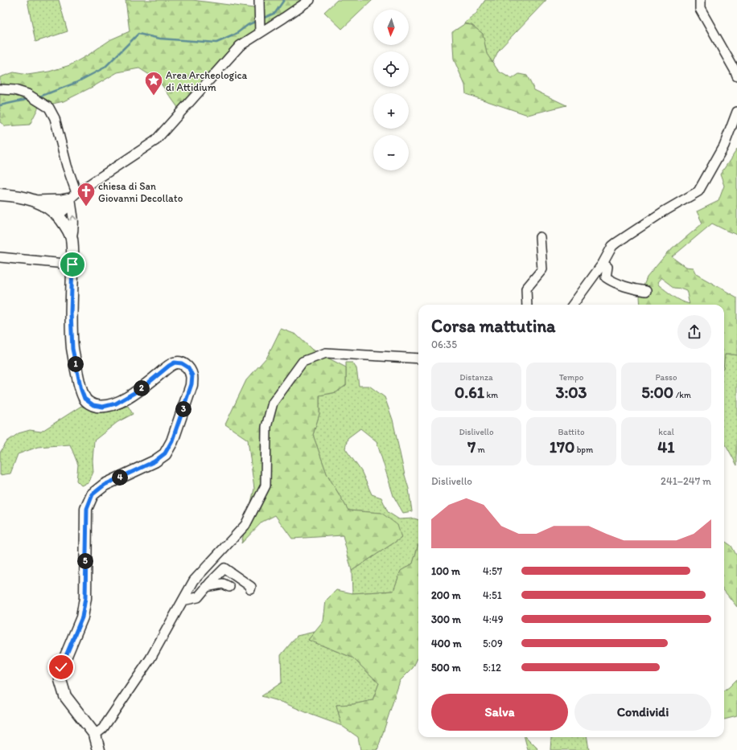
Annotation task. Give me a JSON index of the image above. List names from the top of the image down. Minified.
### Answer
{"places":{"place":["Area Archeologica di Attidium"],"church":["chiesa di San Giovanni Decollato"]},"north":"bottom","page":{"map_buttons":["+","−"],"heading":["Corsa mattutina","06:35"],"pins":["1","2","3","4","5"],"stats":[["Distanza","0.61 km"],["Tempo","3:03"],["Passo","5:00 /km"],["Dislivello","7 m"],["Battito","170 bpm"],["kcal","41"]],"chart":["Dislivello","241–247 m"],"list":[{"name":"100 m","note":"4:57"},{"name":"200 m","note":"4:51"},{"name":"300 m","note":"4:49"},{"name":"400 m","note":"5:09"},{"name":"500 m","note":"5:12"}],"buttons":["Salva","Condividi"]}}
